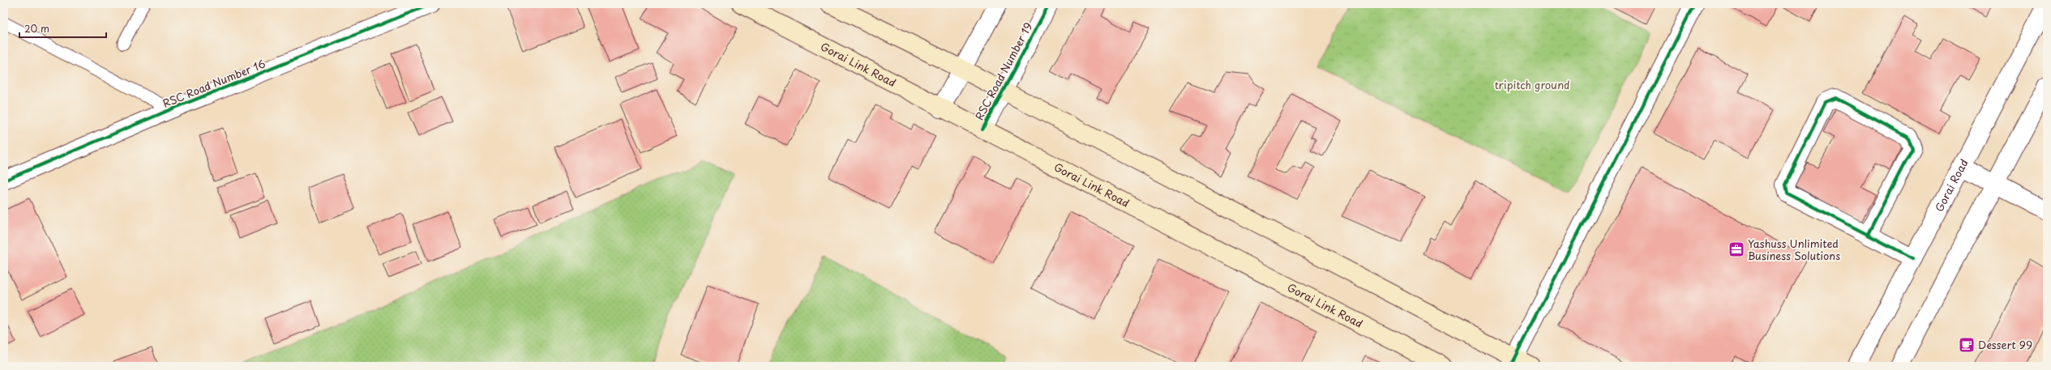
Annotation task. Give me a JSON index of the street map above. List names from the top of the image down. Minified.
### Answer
{"streets":{"main road":["Gorai Link Road"],"street":["RSC Road Number 19","RSC Road Number 16","Gorai Road"]},"crossings":[["Gorai Link Road","RSC Road Number 19"]],"parks":["tripitch ground"],"places":{"office":["Yashuss Unlimited Business Solutions"],"cafe":["Dessert 99"]},"scale_bar":"20 m"}
